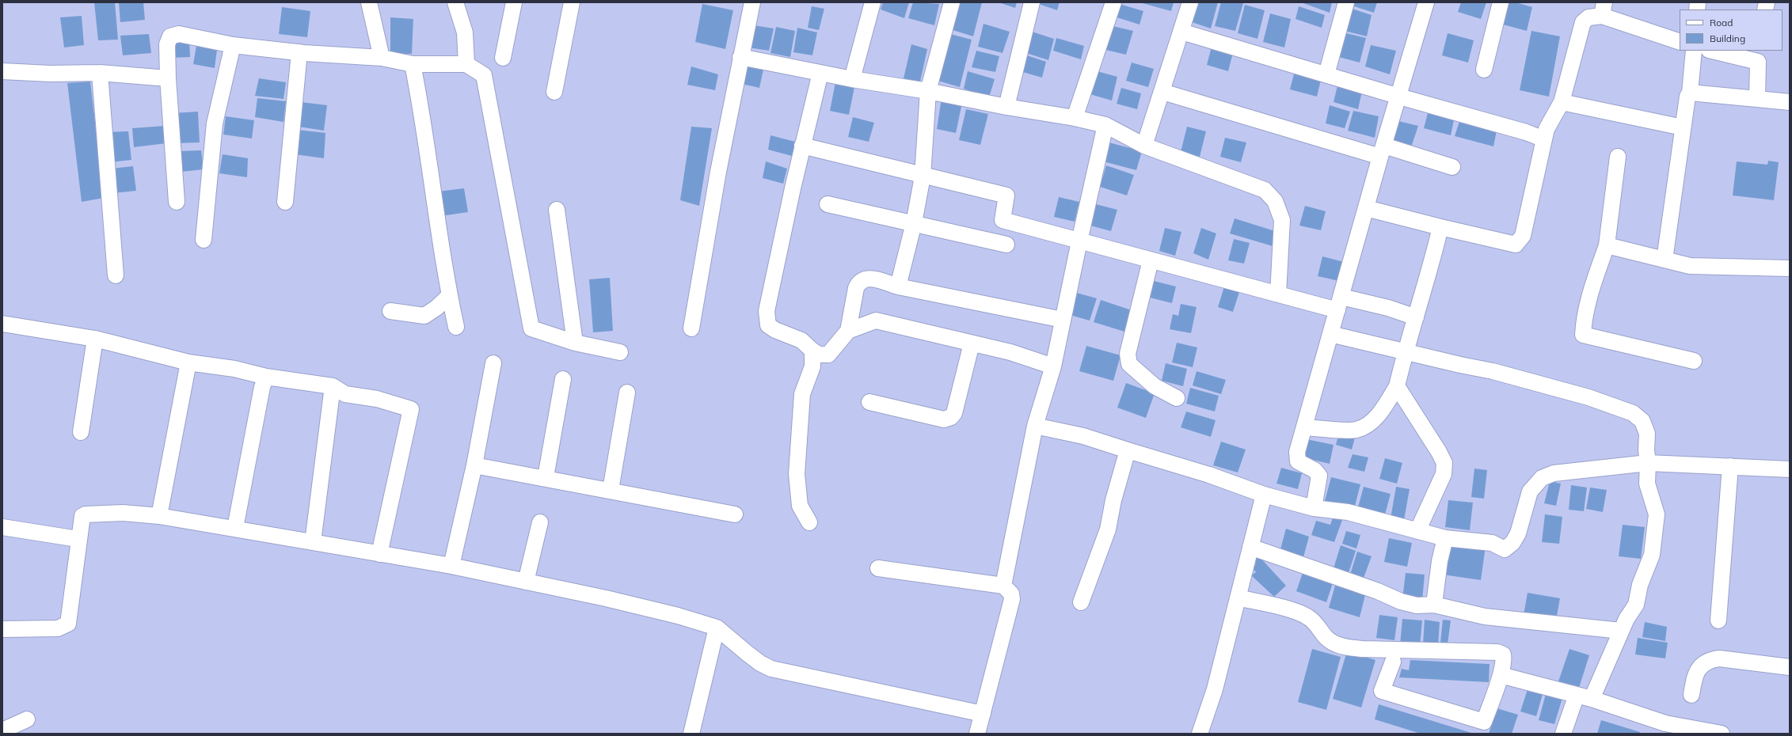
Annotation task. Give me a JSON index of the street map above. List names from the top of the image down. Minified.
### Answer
{"legend":["Road","Building"]}
